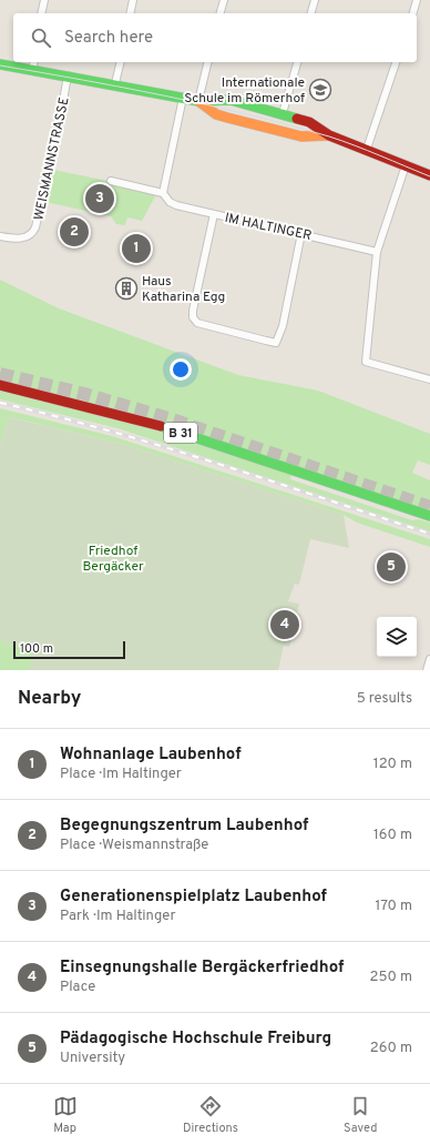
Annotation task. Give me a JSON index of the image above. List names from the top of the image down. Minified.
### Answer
{"streets":{"main road":["B 31"],"street":["WEISMANNSTRASSE","IM HALTINGER"]},"parks":["Friedhof Bergäcker"],"places":{"school or university":["Internationale Schule im Römerhof"],"building":["Haus Katharina Egg"]},"scale_bar":"100 m","page":{"search":"Search here","pins":["3","2","1","5","4"],"scale":"100 m","heading":["Nearby","5 results"],"list":[{"mark":"1","name":"Wohnanlage Laubenhof","note":"Place · Im Haltinger","value":"120 m"},{"mark":"2","name":"Begegnungszentrum Laubenhof","note":"Place · Weismannstraße","value":"160 m"},{"mark":"3","name":"Generationenspielplatz Laubenhof","note":"Park · Im Haltinger","value":"170 m"},{"mark":"4","name":"Einsegnungshalle Bergäckerfriedhof","note":"Place","value":"250 m"},{"mark":"5","name":"Pädagogische Hochschule Freiburg","note":"University","value":"260 m"}],"nav":["Map","Directions","Saved"]}}
